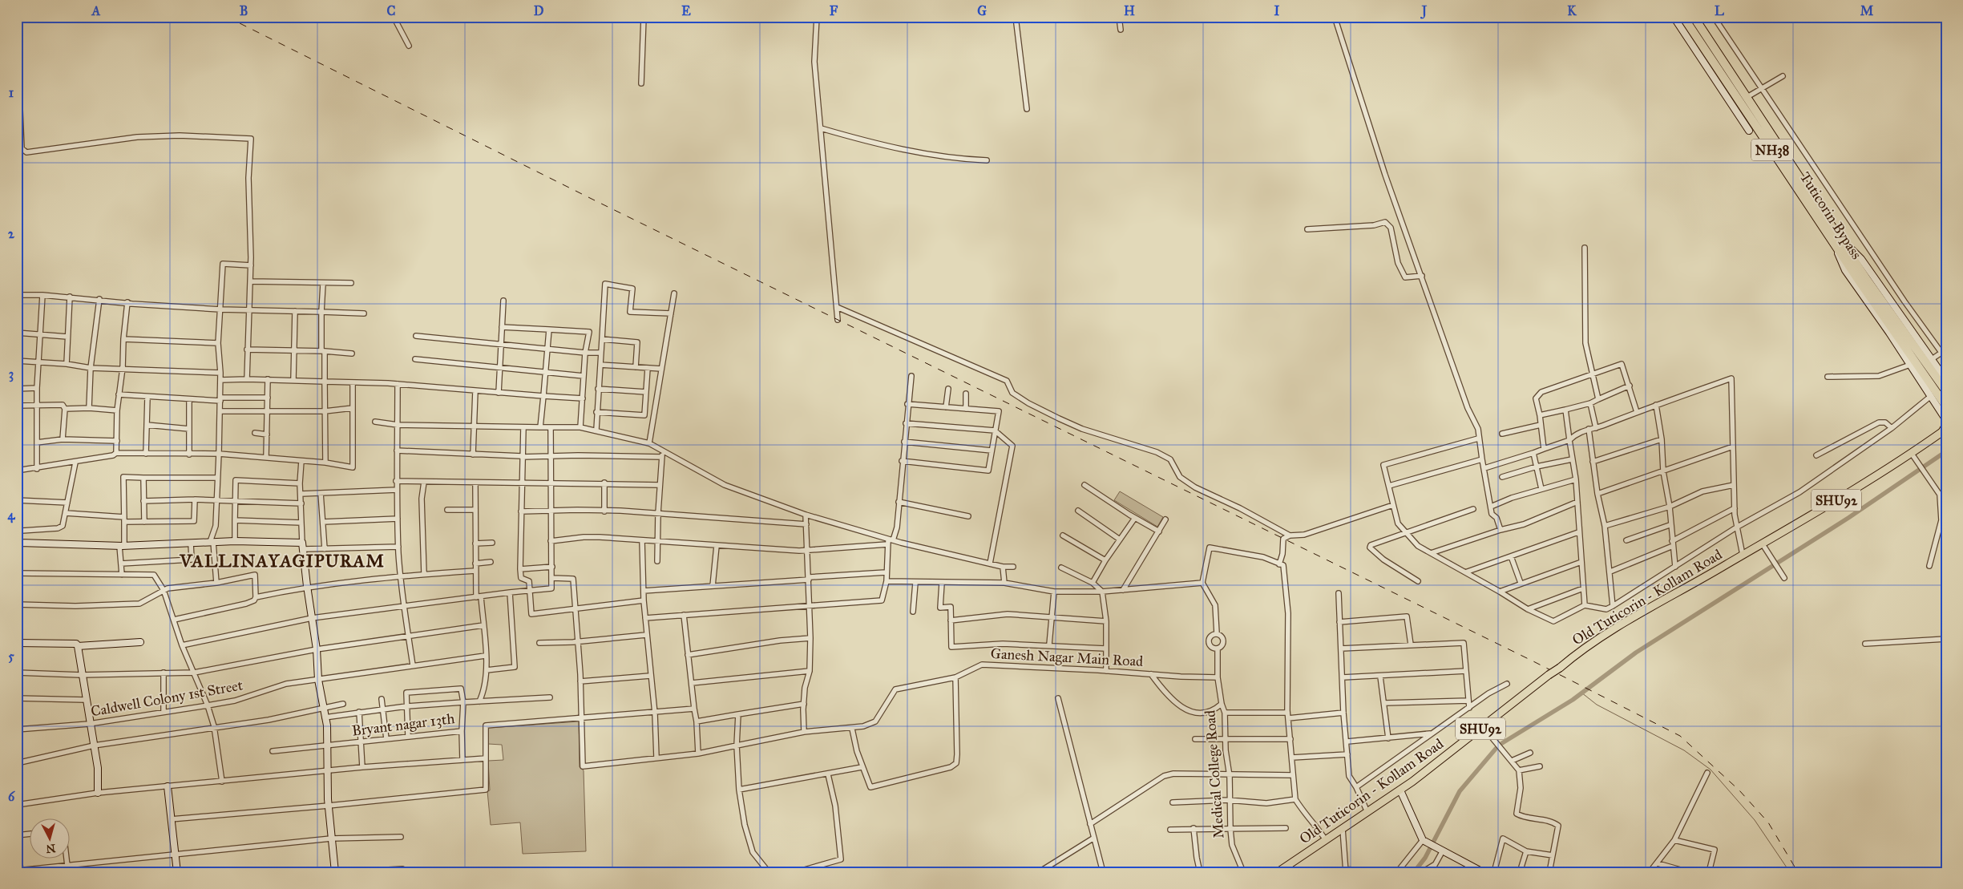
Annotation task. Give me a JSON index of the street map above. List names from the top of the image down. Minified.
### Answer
{"streets":{"highway":["NH38","Tuticorin Bypass"],"main road":["SHU92","Old Tuticorin - Kollam Road"],"street":["Ganesh Nagar Main Road","Caldwell Colony 1st Street","Bryant nagar 13th","Medical College Road"]},"crossings":[["Ganesh Nagar Main Road","Medical College Road"]],"districts":["VALLINAYAGIPURAM"],"north":"bottom","grid":{"columns":["A","B","C","D","E","F","G","H","I","J","K","L","M"],"rows":["1","2","3","4","5","6"]}}
